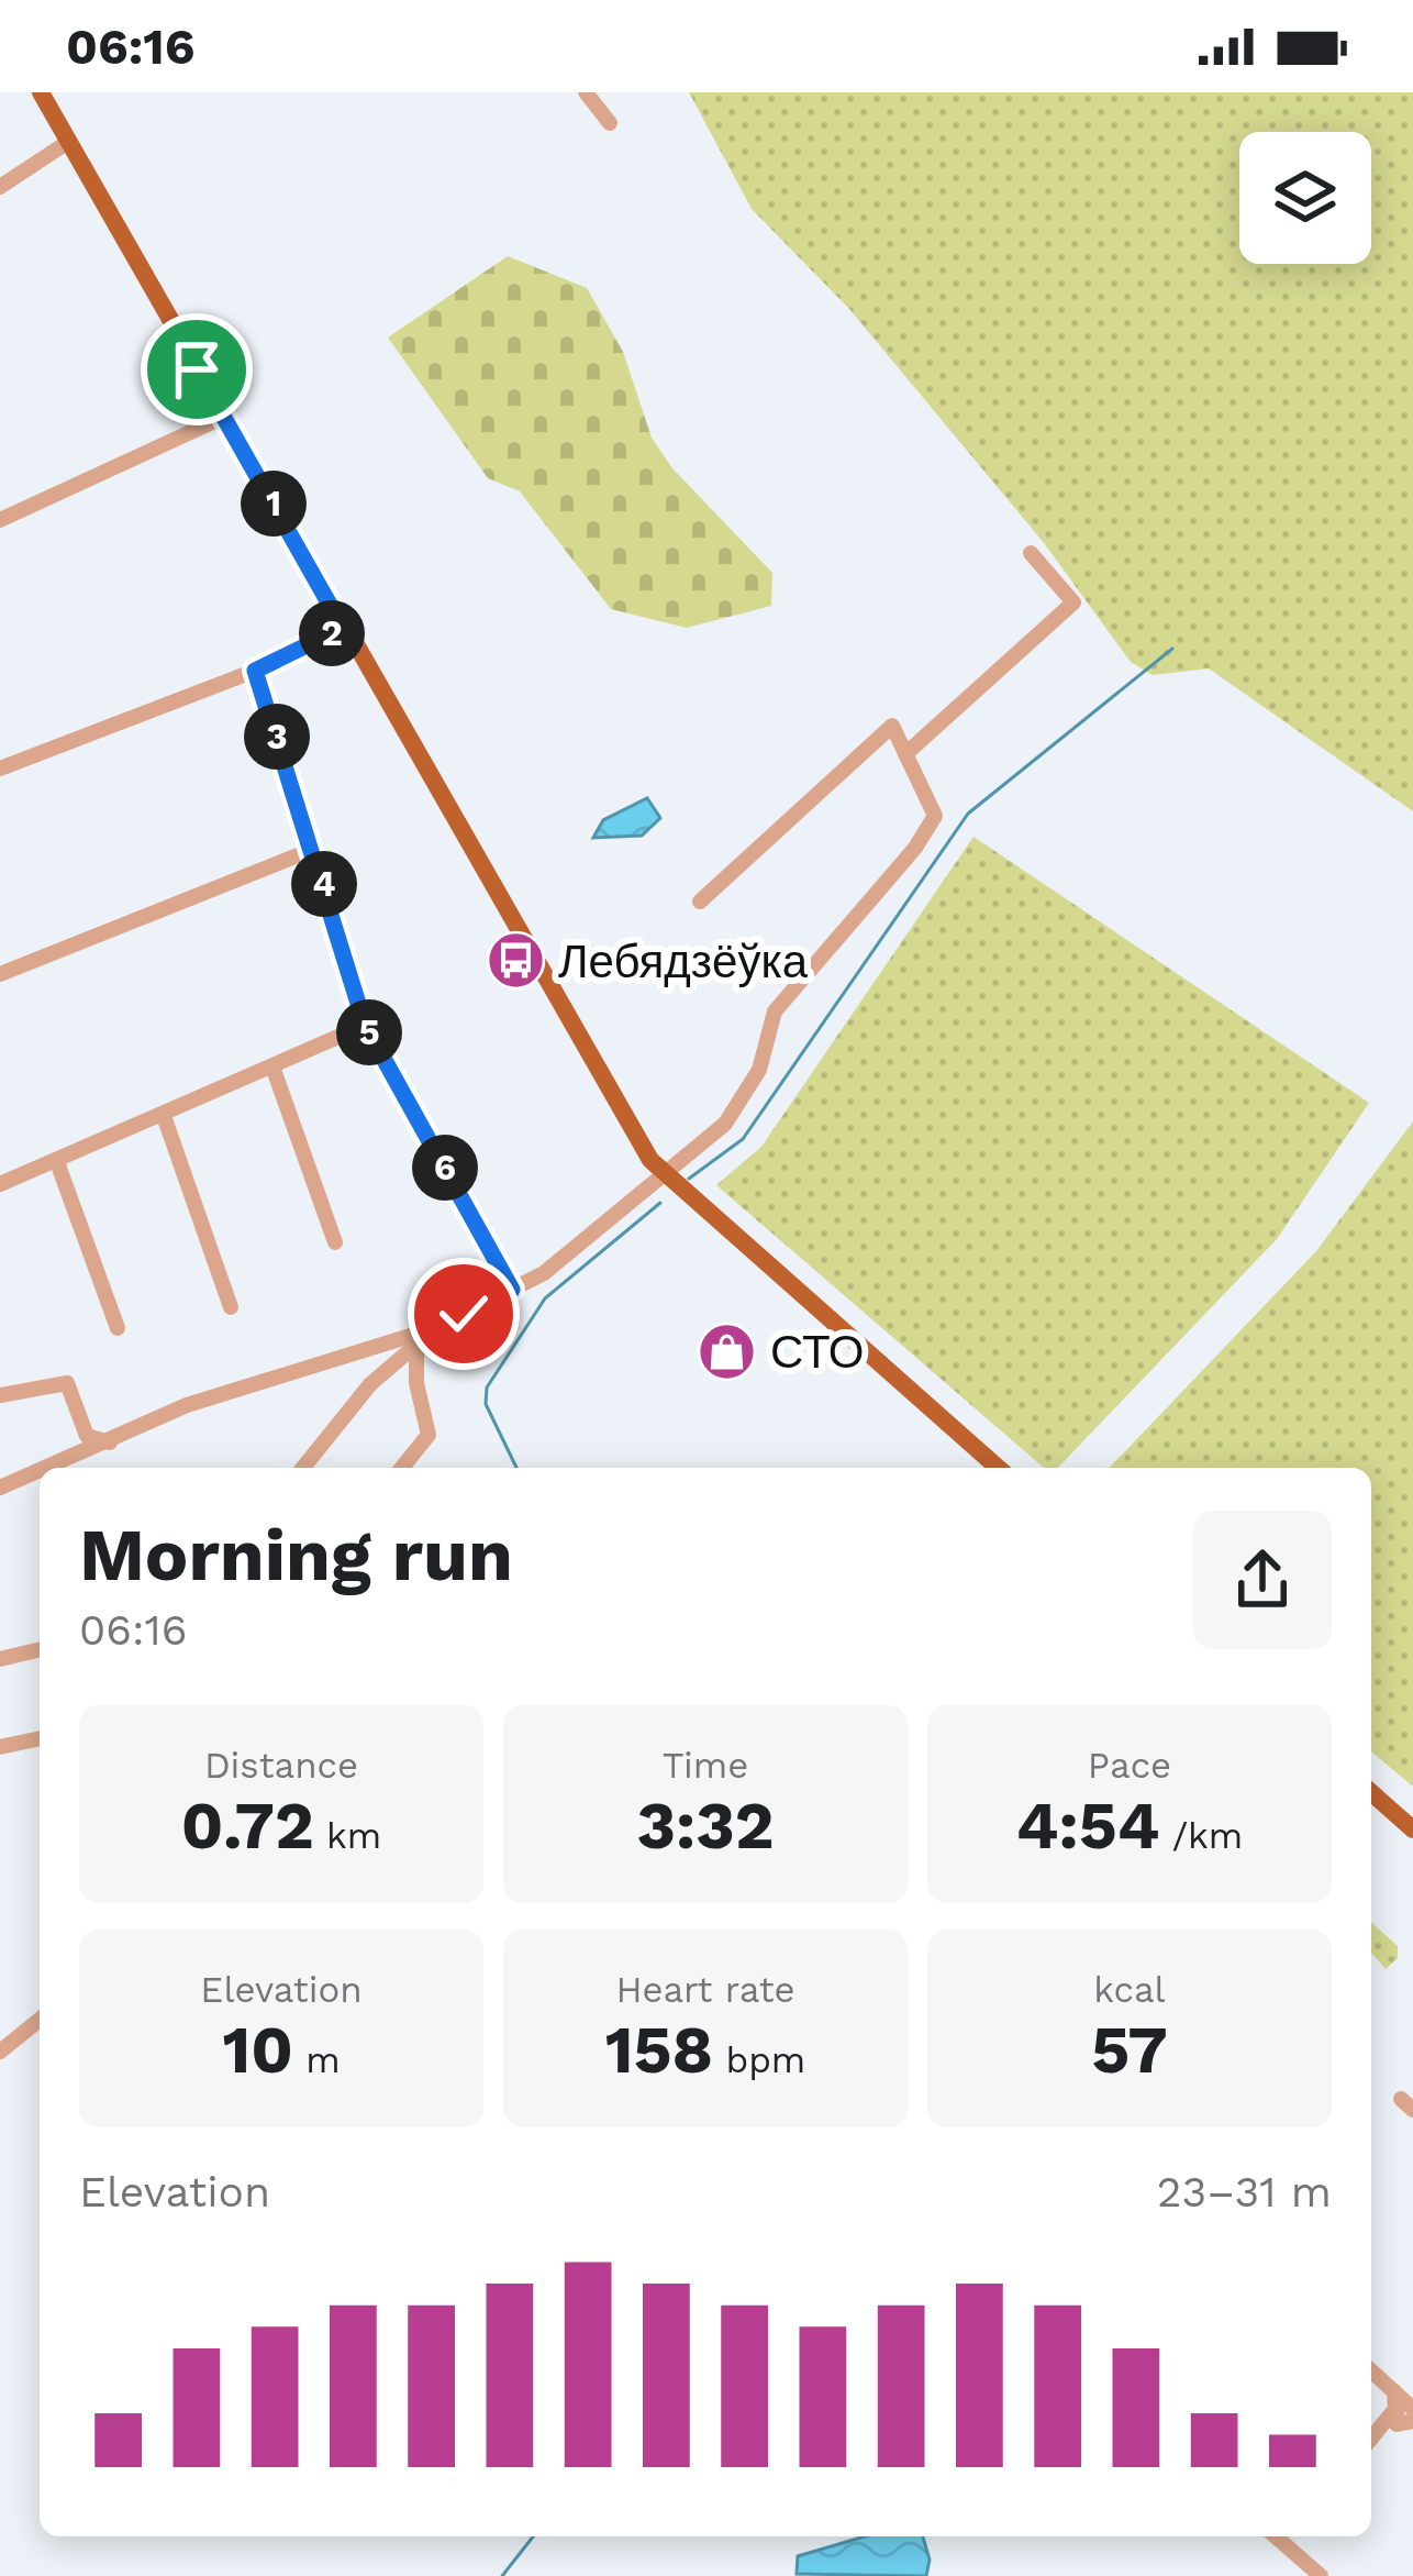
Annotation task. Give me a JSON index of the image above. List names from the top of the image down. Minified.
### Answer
{"places":{"bus stop":["Лебядзёўка"],"shop":["СТО"]},"page":{"status":"06:16","pins":["1","2","3","4","5","6"],"heading":["Morning run","06:16"],"stats":[["Distance","0.72 km"],["Time","3:32"],["Pace","4:54 /km"],["Elevation","10 m"],["Heart rate","158 bpm"],["kcal","57"]],"chart":["Elevation","23–31 m"]}}
